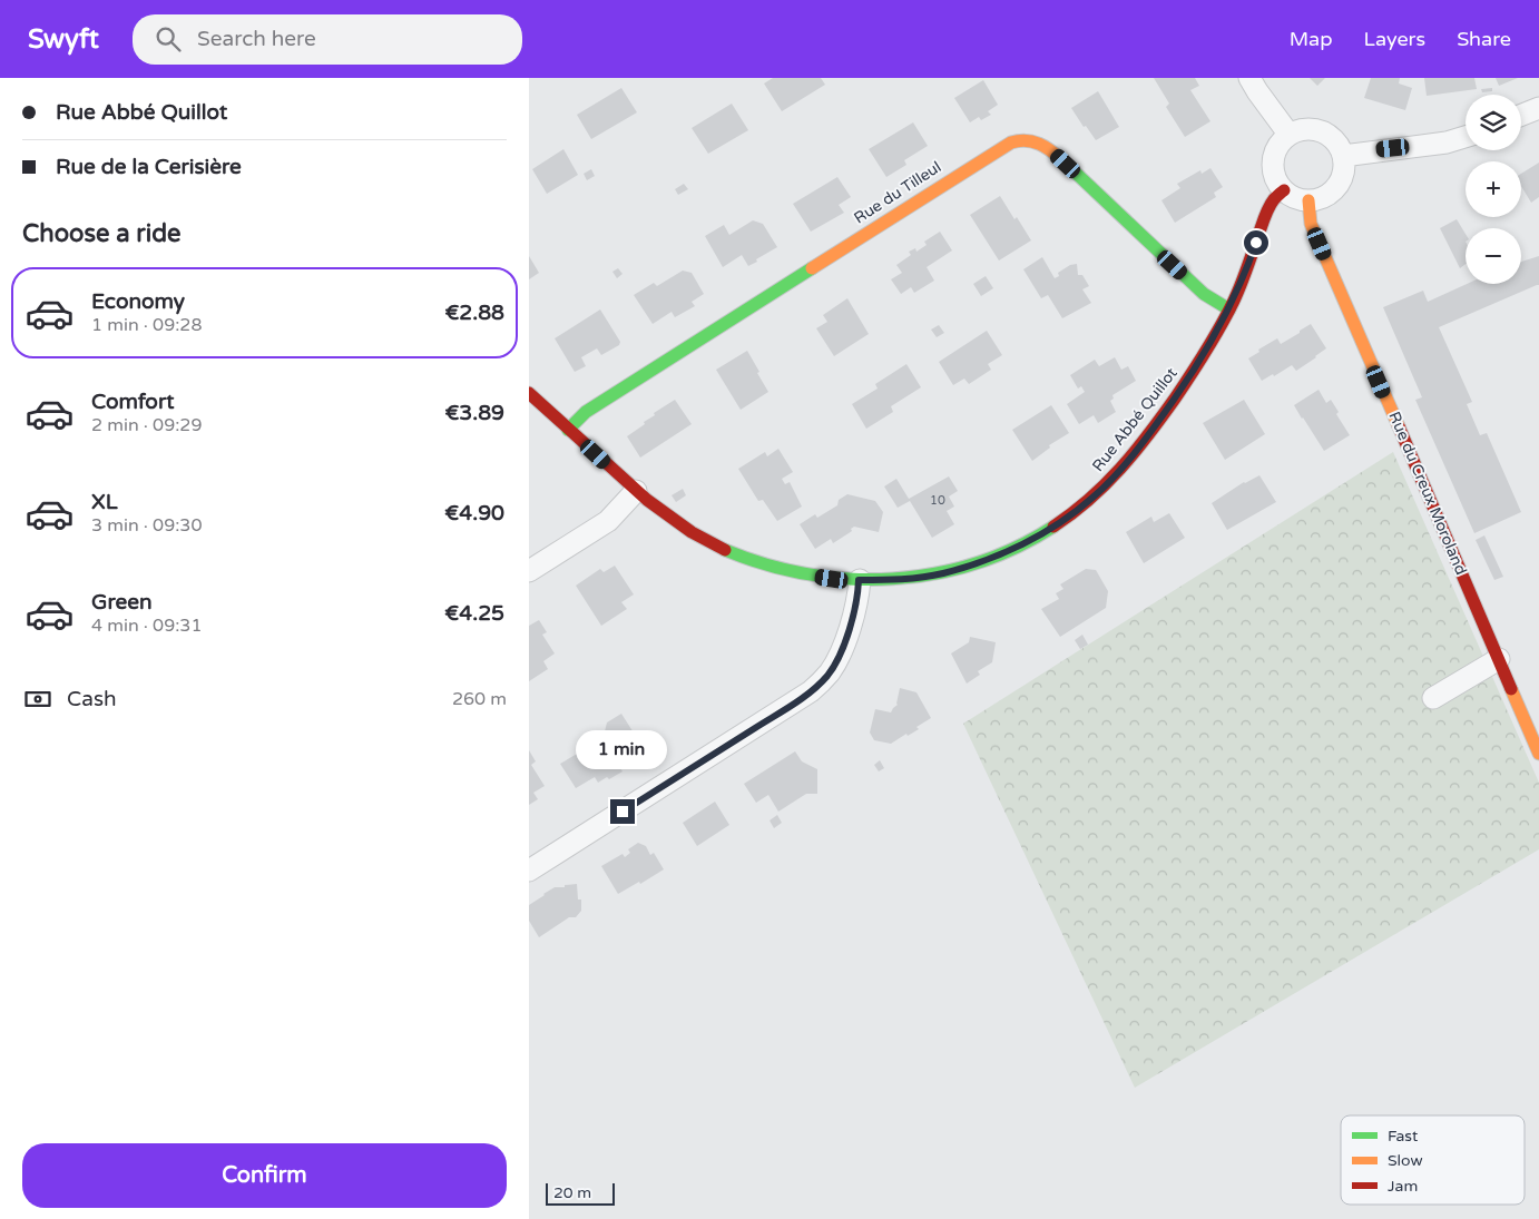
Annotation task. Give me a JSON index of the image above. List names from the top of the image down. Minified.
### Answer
{"streets":{"street":["Rue du Tilleul","Rue Abbé Quillot","Rue du Creux Moroland"]},"crossings":[["Rue du Tilleul","Rue Abbé Quillot"],["Rue Abbé Quillot","Rue du Creux Moroland"]],"house_numbers":["10"],"legend":["Fast","Slow","Jam"],"scale_bar":"20 m","page":{"header":"Swyft","search":"Search here","nav":["Map","Layers","Share"],"banner":["Rue Abbé Quillot","Rue de la Cerisière"],"map_buttons":["+","−"],"heading":"Choose a ride","list":[{"name":"Economy","note":"1 min · 09:28","value":"€2.88"},{"name":"Comfort","note":"2 min · 09:29","value":"€3.89"},{"name":"XL","note":"3 min · 09:30","value":"€4.90"},{"name":"Green","note":"4 min · 09:31","value":"€4.25"}],"pay":["Cash","260 m"],"bubble":"1 min","buttons":"Confirm","scale":"20 m"}}
